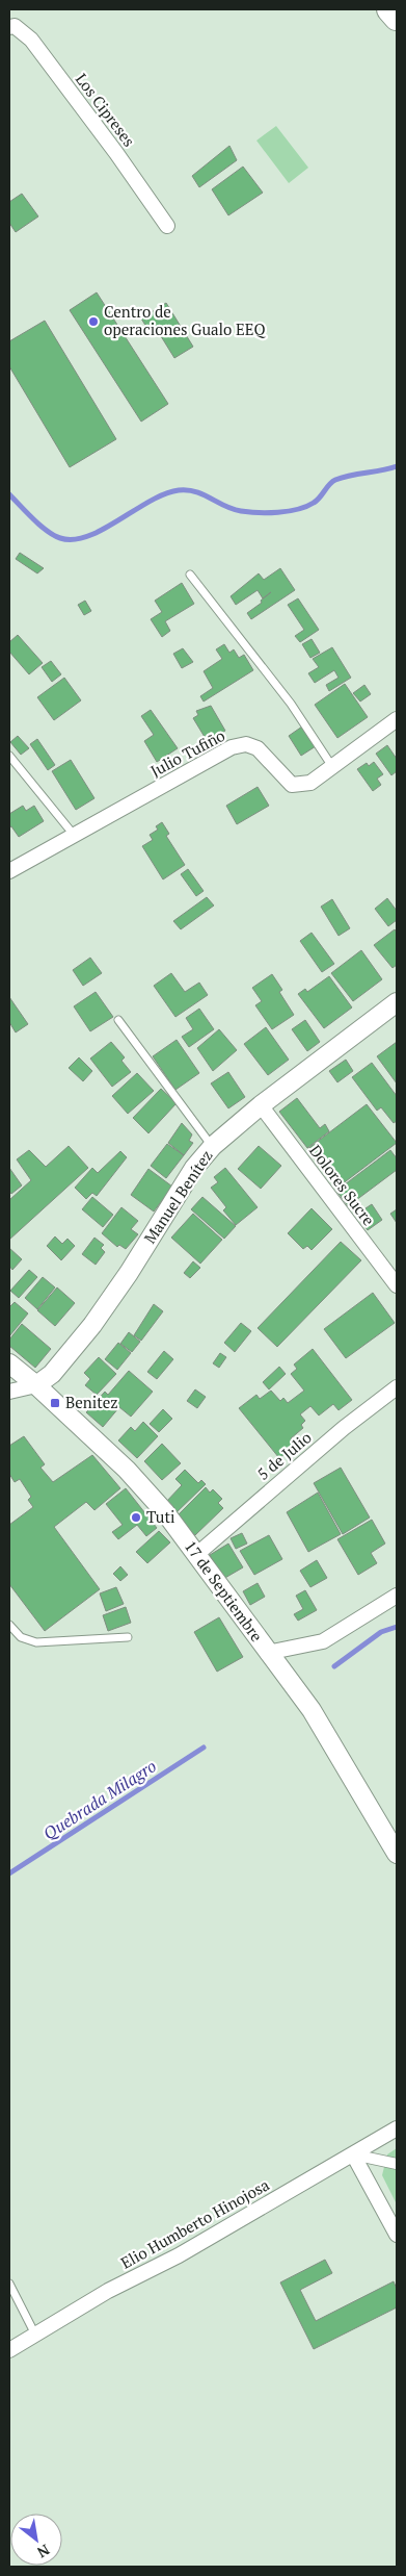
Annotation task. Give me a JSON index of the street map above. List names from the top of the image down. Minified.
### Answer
{"streets":{"street":["Los Cipreses","Julio Tufiño","Dolores Sucre","Manuel Benítez","5 de Julio","17 de Septiembre","Elio Humberto Hinojosa"]},"crossings":[["Dolores Sucre","Manuel Benítez"],["Manuel Benítez","17 de Septiembre"],["5 de Julio","17 de Septiembre"]],"water":["Quebrada Milagro"],"places":{"other":["Centro de operaciones Gualo EEQ","Tuti"],"transit":["Benitez"]},"north":"bottom right"}
